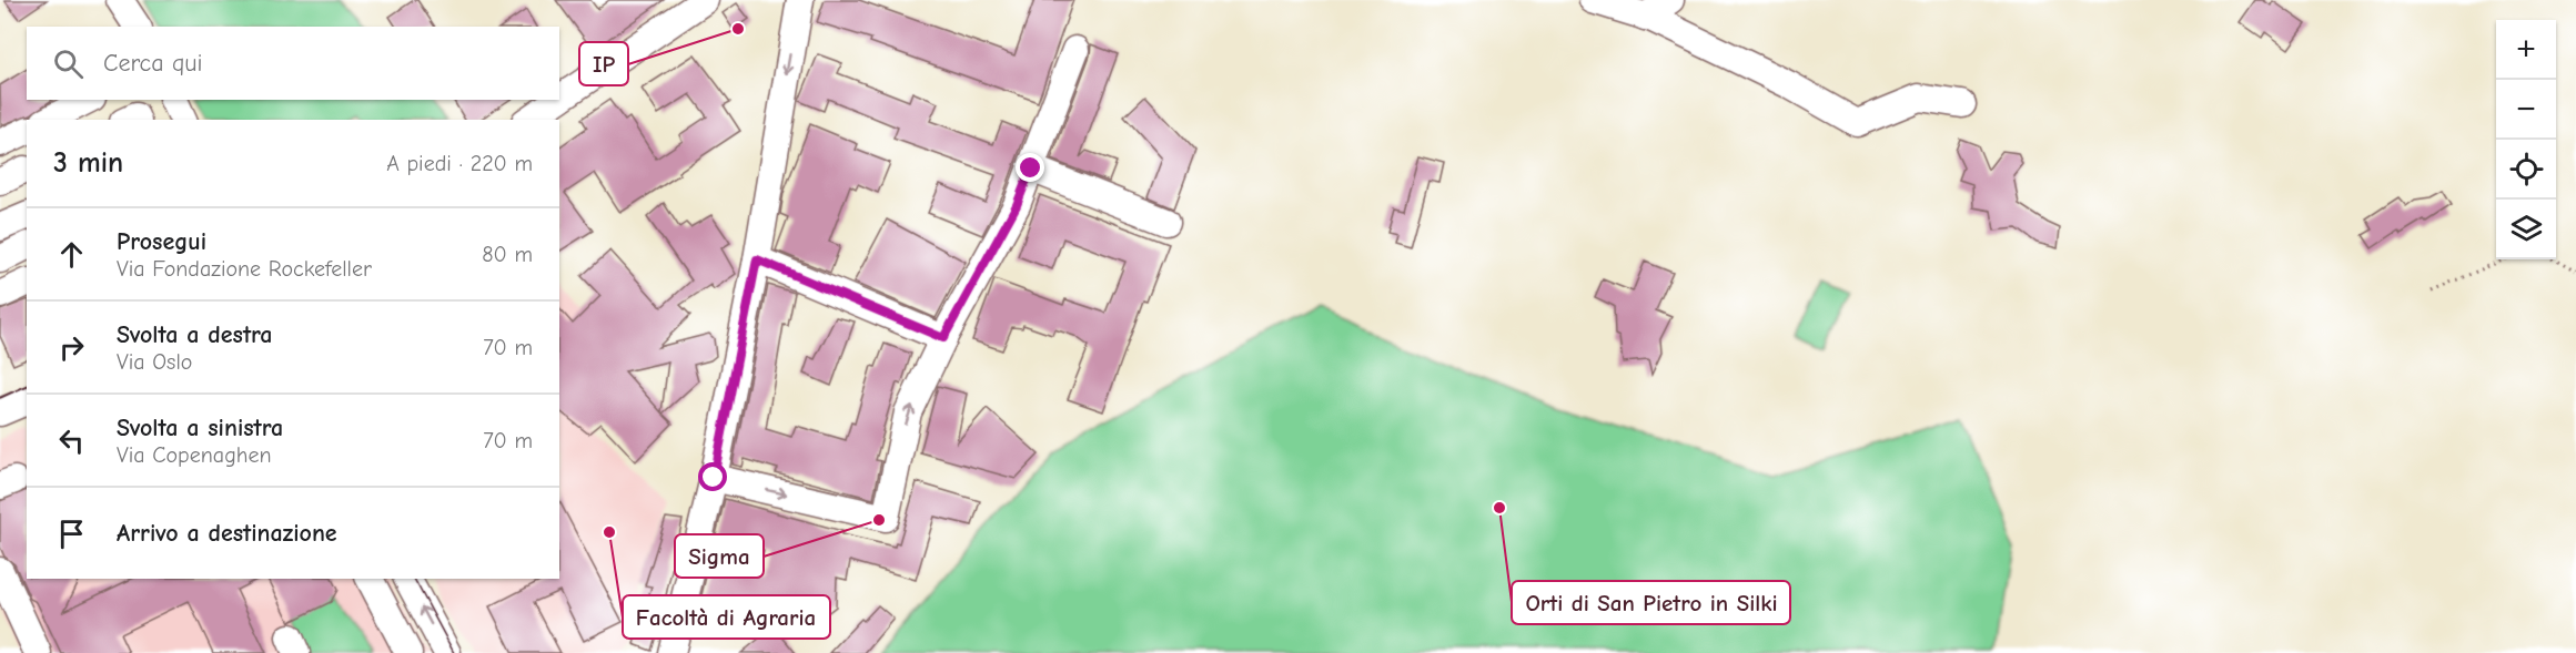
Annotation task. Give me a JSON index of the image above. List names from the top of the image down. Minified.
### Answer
{"places":["IP","Orti di San Pietro in Silki","Sigma","Facoltà di Agraria"],"page":{"map_buttons":["+","−"],"search":"Cerca qui","heading":["3 min","A piedi · 220 m"],"list":[["Prosegui","Via Fondazione Rockefeller","80 m"],["Svolta a destra","Via Oslo","70 m"],["Svolta a sinistra","Via Copenaghen","70 m"],"Arrivo a destinazione"]}}
